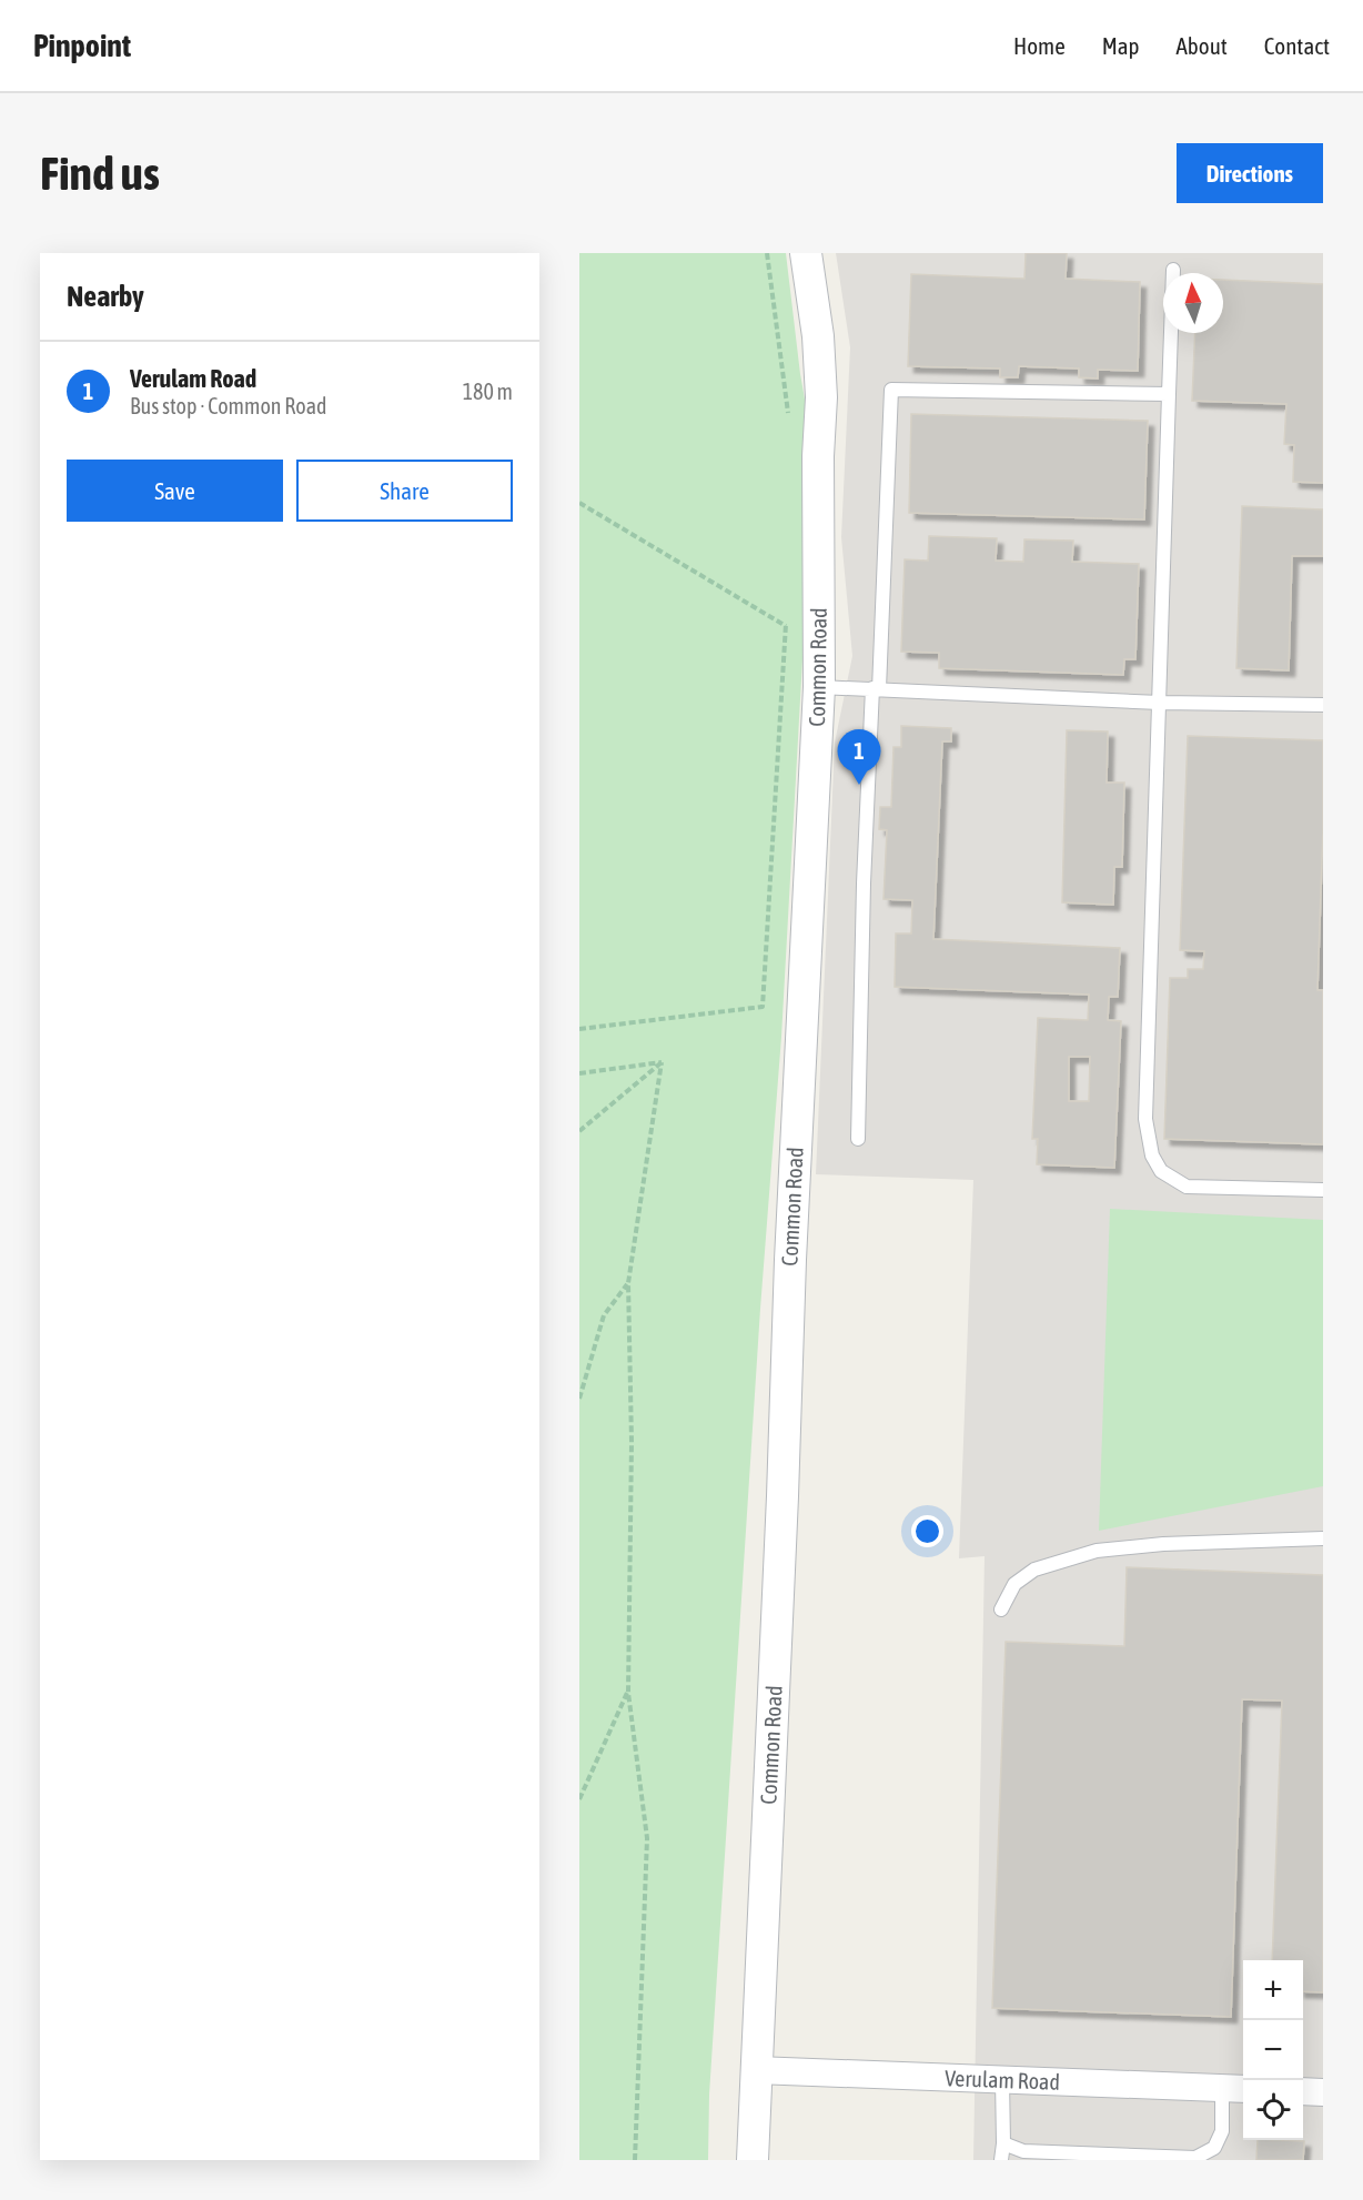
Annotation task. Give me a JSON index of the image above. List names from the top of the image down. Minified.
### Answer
{"streets":{"street":["Common Road","Verulam Road"]},"crossings":[["Common Road","Verulam Road"]],"north":"top","page":{"header":"Pinpoint","nav":["Home","Map","About","Contact"],"buttons":["Directions",["Save","Share"]],"title":"Find us","heading":"Nearby","list":[{"mark":"1","name":"Verulam Road","note":"Bus stop · Common Road","value":"180 m"}],"pins":"1","map_buttons":["+","−"]}}
